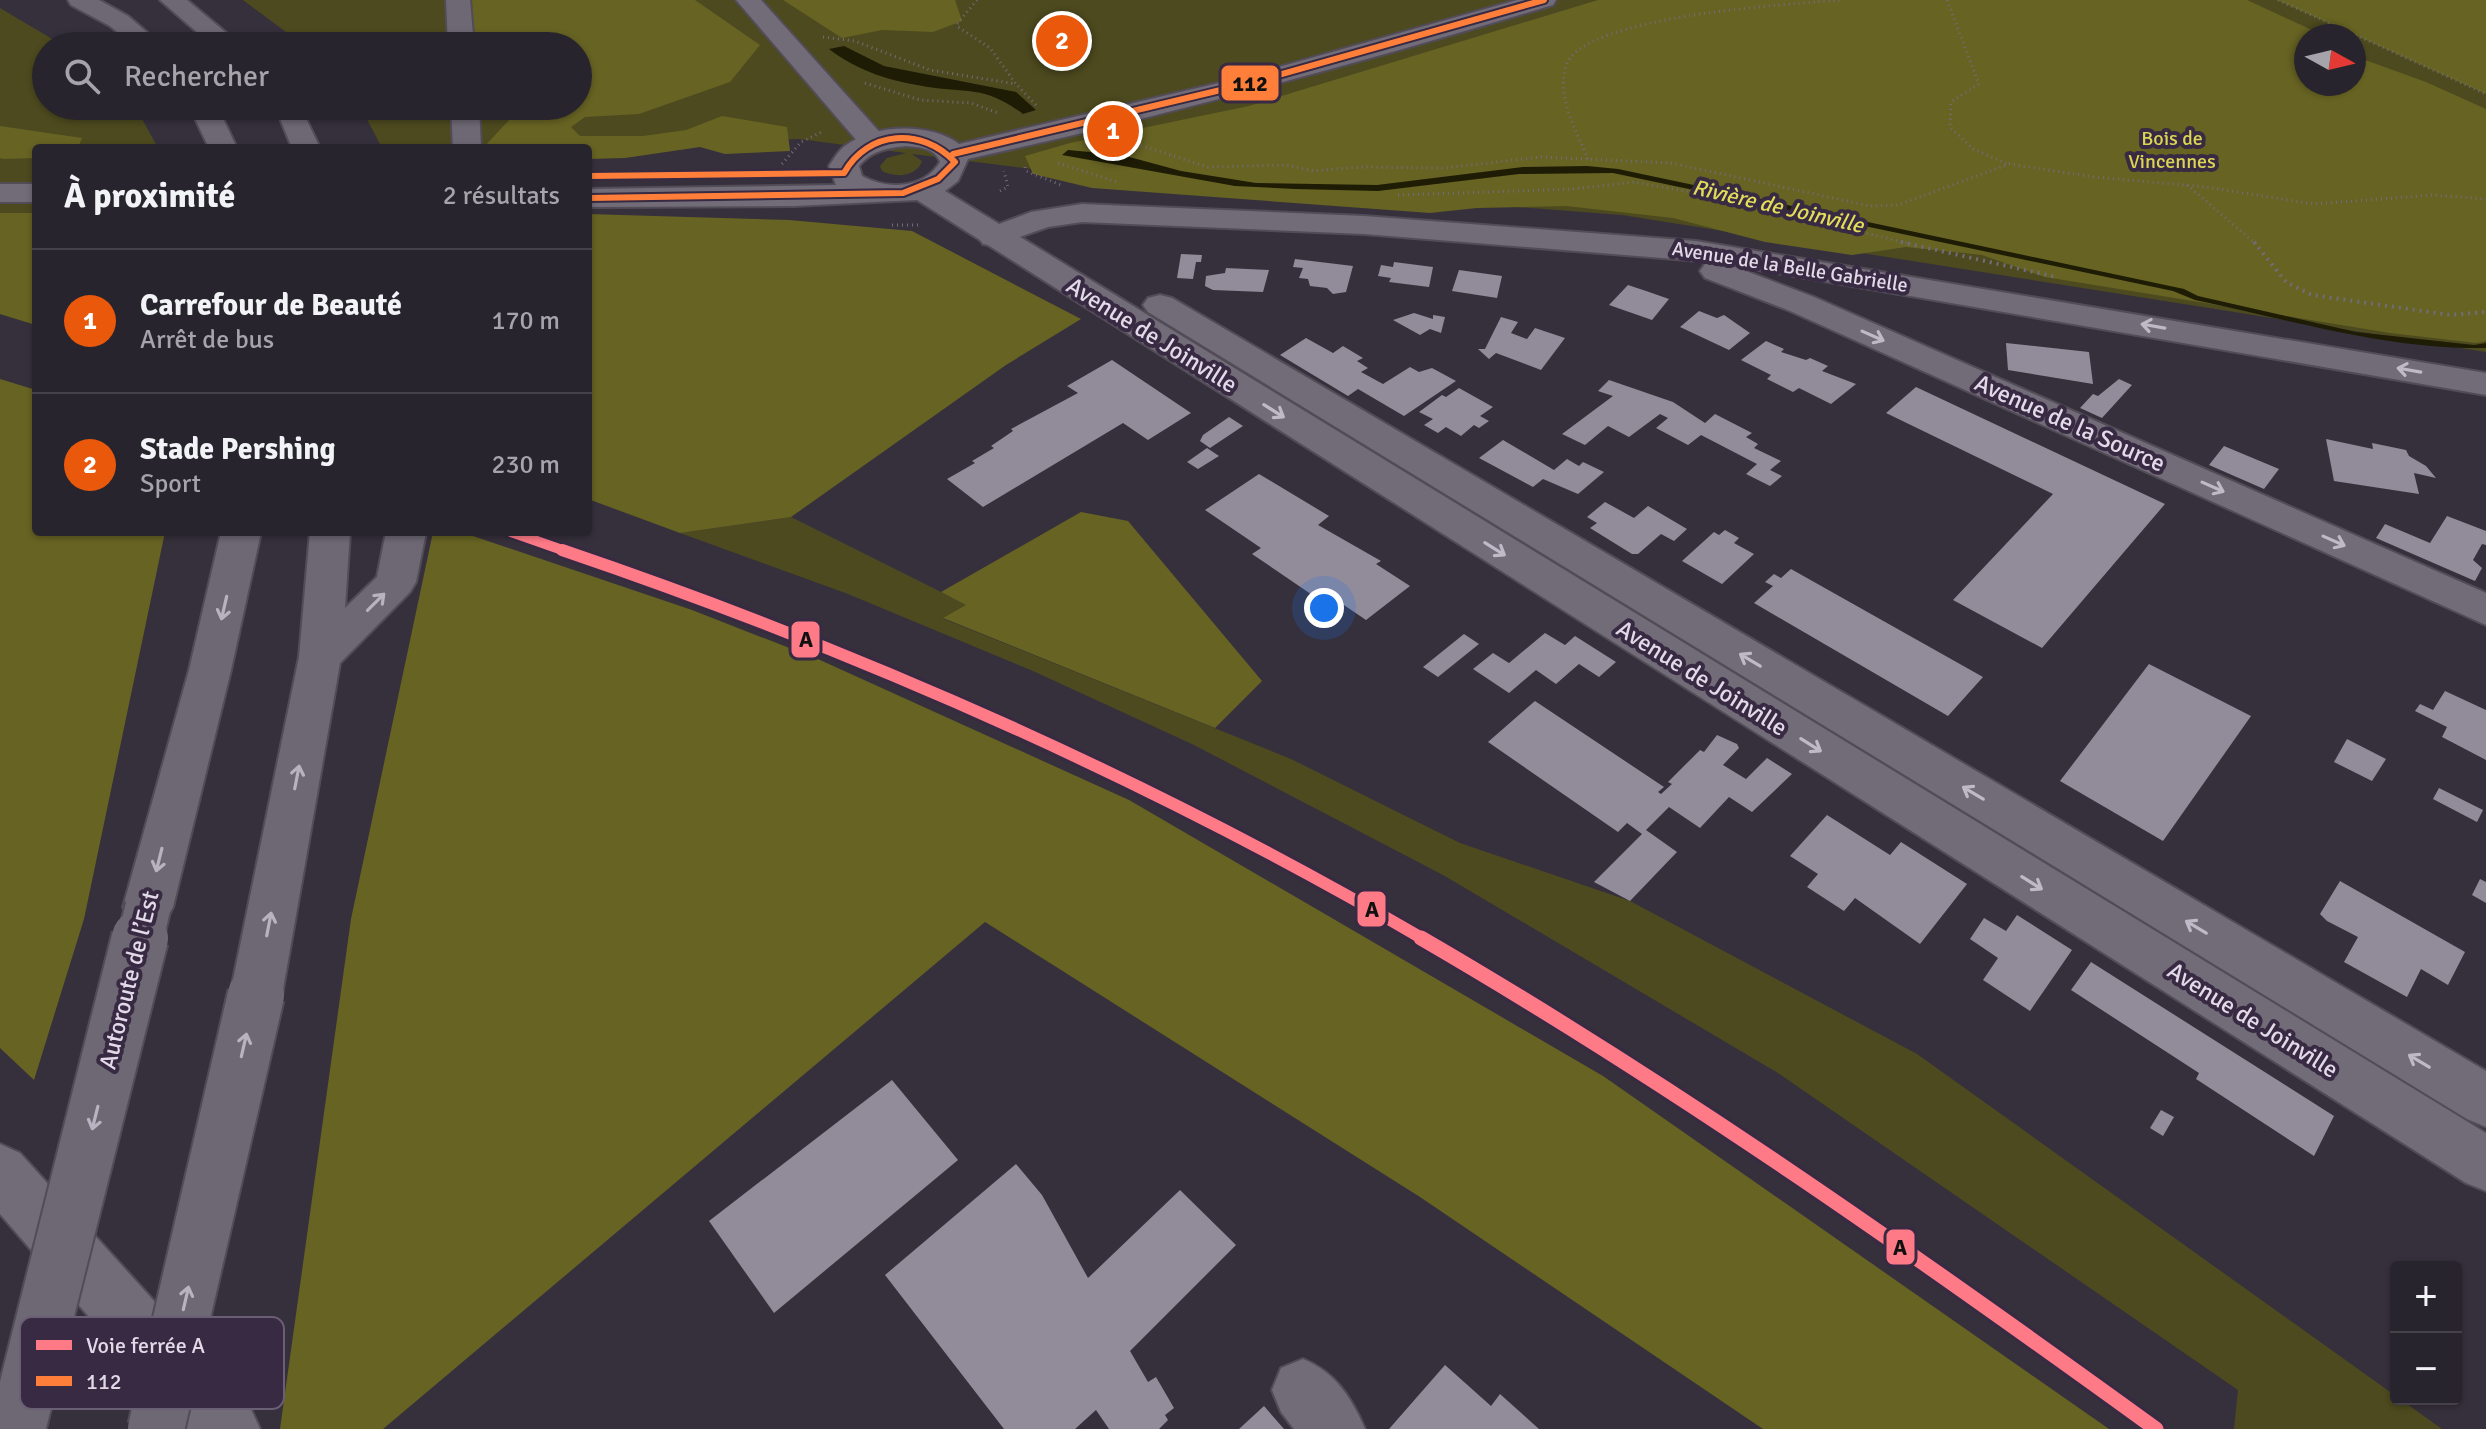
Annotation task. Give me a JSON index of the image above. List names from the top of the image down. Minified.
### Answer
{"streets":{"highway":["Autoroute de l’Est"],"main road":["Avenue de Joinville"],"street":["Avenue de la Belle Gabrielle","Avenue de la Source"]},"crossings":[["Avenue de la Belle Gabrielle","Avenue de Joinville"],["Avenue de la Belle Gabrielle","Avenue de la Source"]],"one_way":["Avenue de la Belle Gabrielle","Avenue de la Source"],"water":["Rivière de Joinville"],"parks":["Bois de Vincennes"],"lines":["transit line 112","rail line A"],"legend":["Voie ferrée A","112"],"north":"right","page":{"pins":["2","1"],"search":"Rechercher","heading":["À proximité","2 résultats"],"list":[{"mark":"1","name":"Carrefour de Beauté","note":"Arrêt de bus","value":"170 m"},{"mark":"2","name":"Stade Pershing","note":"Sport","value":"230 m"}],"map_buttons":["+","−"]}}
